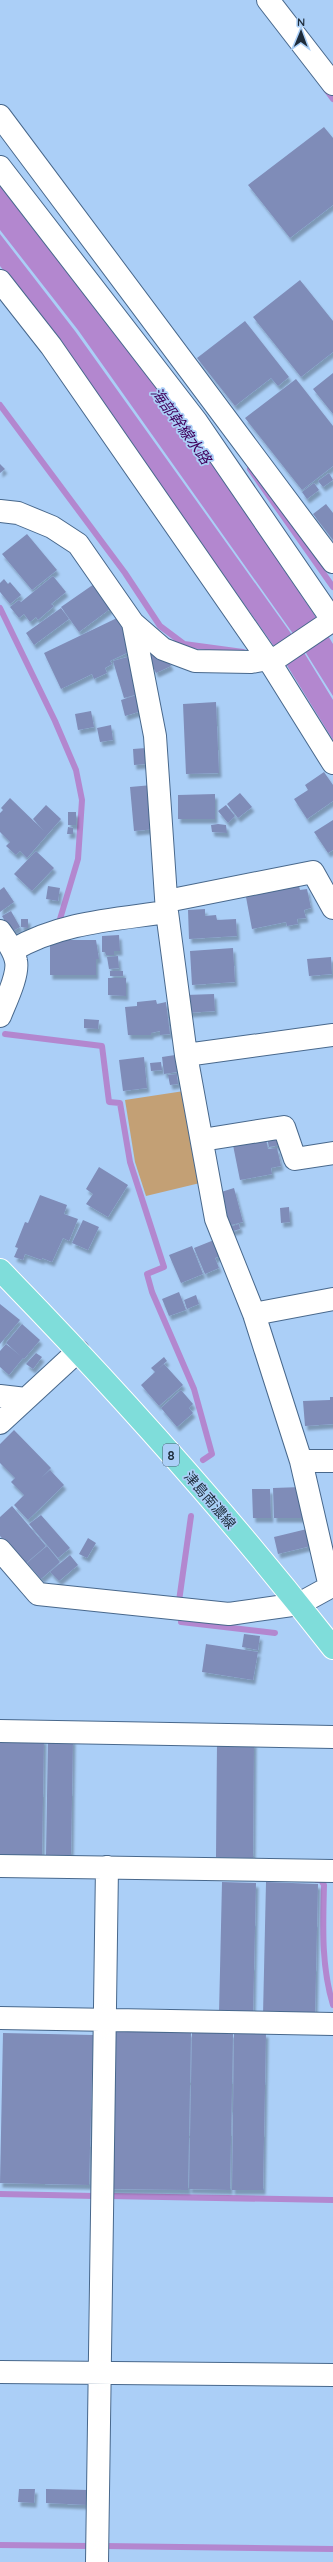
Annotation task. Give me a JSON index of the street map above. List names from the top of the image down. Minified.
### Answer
{"streets":{"main road":["8","津島南濃線"]},"water":["海部幹線水路"],"north":"top"}
